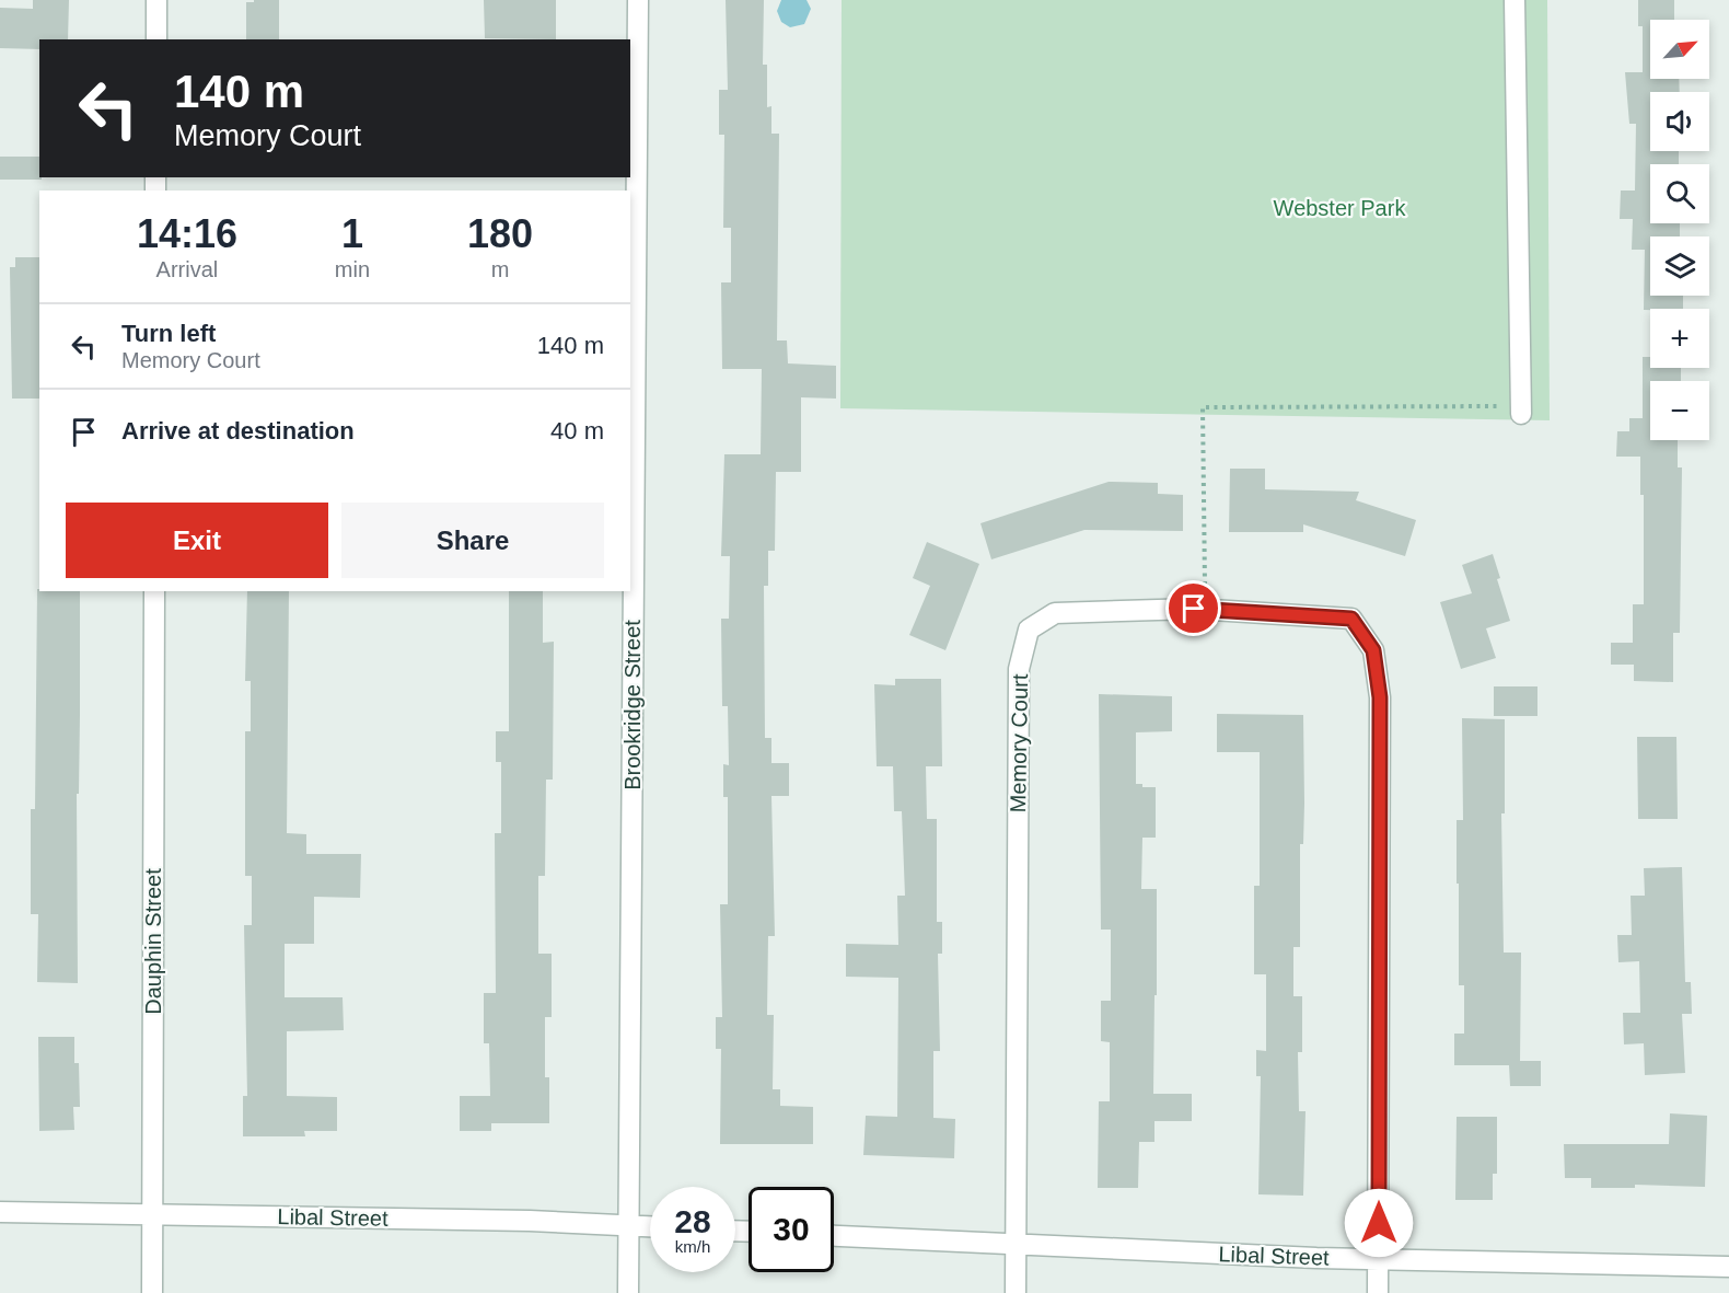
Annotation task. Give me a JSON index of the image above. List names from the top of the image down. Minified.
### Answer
{"streets":{"street":["Brookridge Street","Memory Court","Dauphin Street","Libal Street"]},"crossings":[["Brookridge Street","Libal Street"],["Memory Court","Libal Street"],["Dauphin Street","Libal Street"]],"parks":["Webster Park"],"north":"top right","page":{"map_buttons":["+","−"],"turn":["140 m","Memory Court"],"eta":["14:16","Arrival","1","min","180","m"],"list":[{"name":"Turn left","note":"Memory Court","value":"140 m"},{"name":"Arrive at destination","value":"40 m"}],"buttons":["Exit","Share"],"speed":"28 km/h","limit":"30"}}
